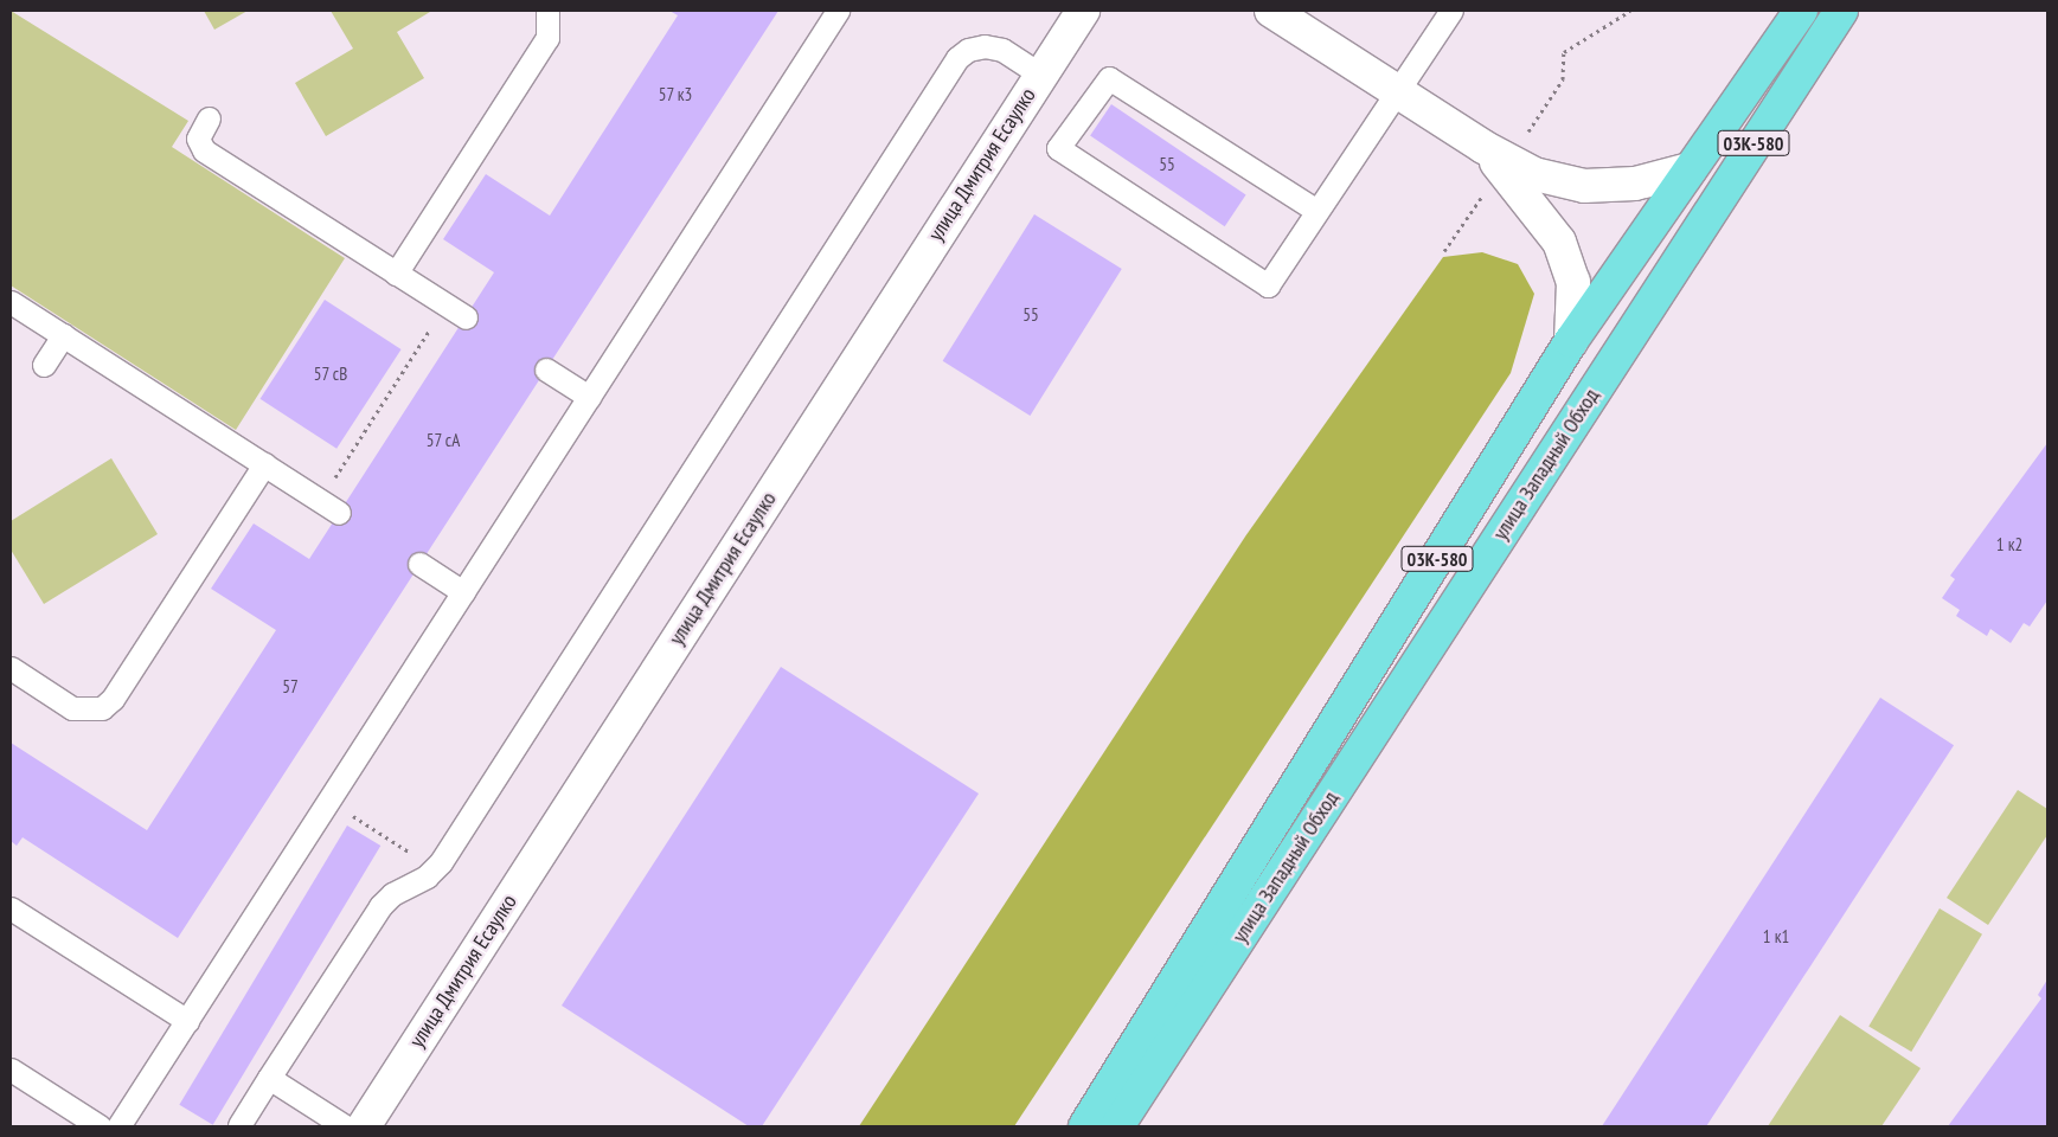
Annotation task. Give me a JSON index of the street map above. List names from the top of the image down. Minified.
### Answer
{"streets":{"highway":["03К-580","улица Западный Обход"],"street":["улица Дмитрия Есаулко"]},"house_numbers":["57 к3","55","55","57 сВ","57 сА","1 к2","57","1 к1"]}
